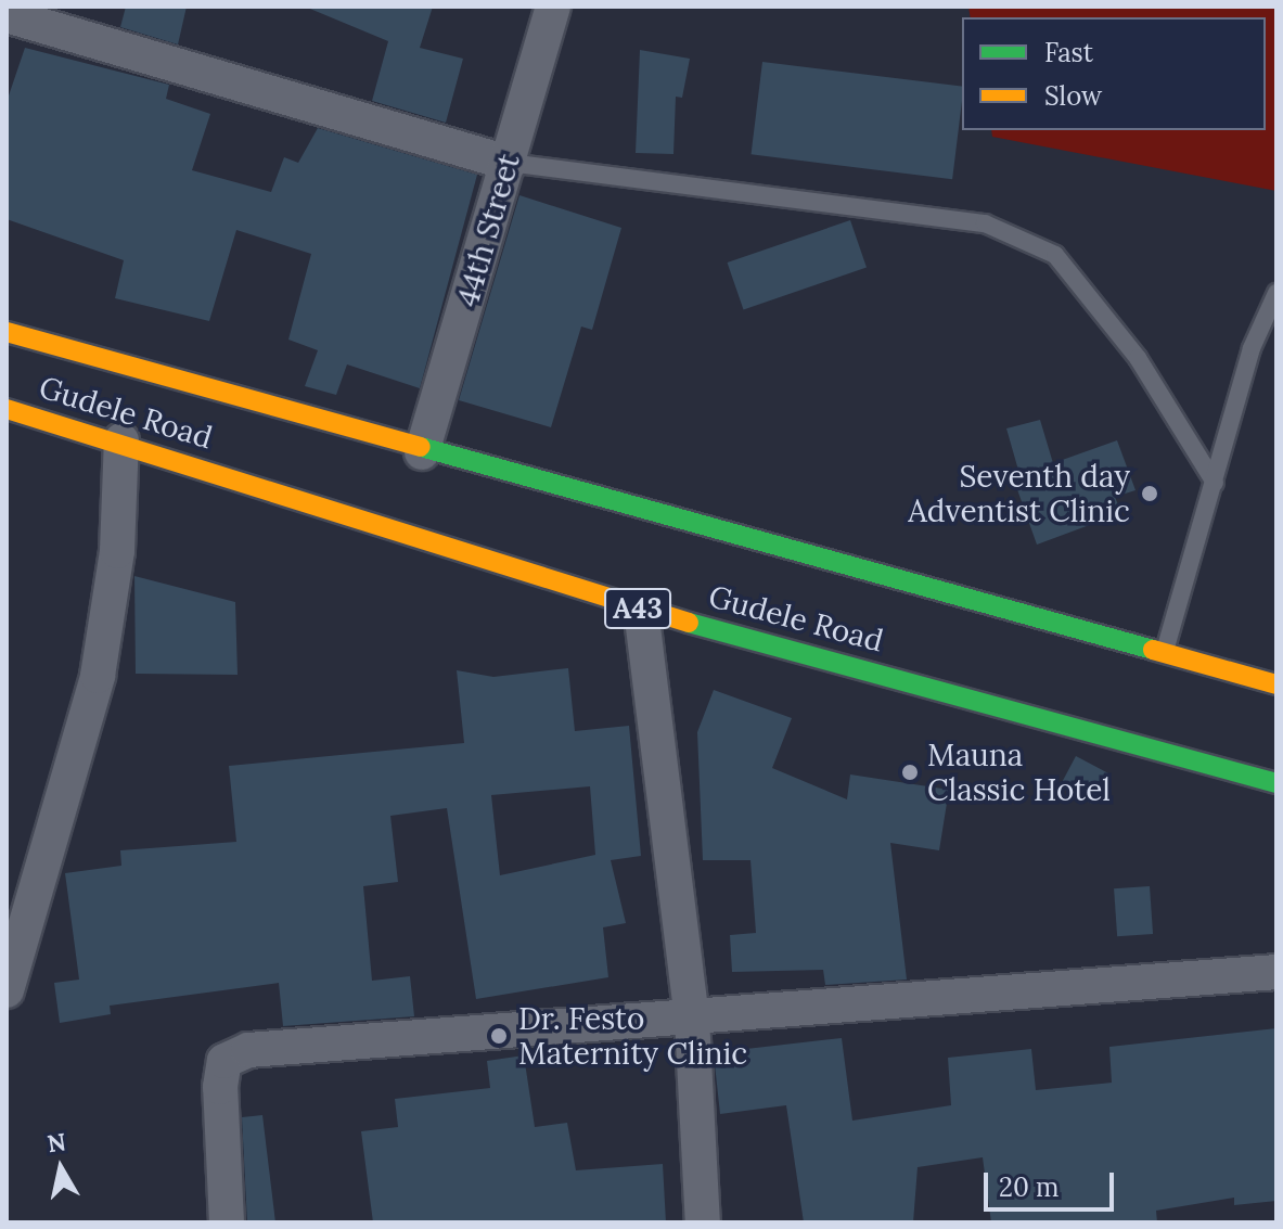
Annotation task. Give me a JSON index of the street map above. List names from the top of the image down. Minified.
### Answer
{"streets":{"highway":["Gudele Road","A43"],"street":["44th Street"]},"crossings":[["44th Street","Gudele Road"]],"places":["Seventh day Adventist Clinic","Mauna Classic Hotel","Dr. Festo Maternity Clinic"],"legend":["Fast","Slow"],"scale_bar":"20 m","north":"top"}
